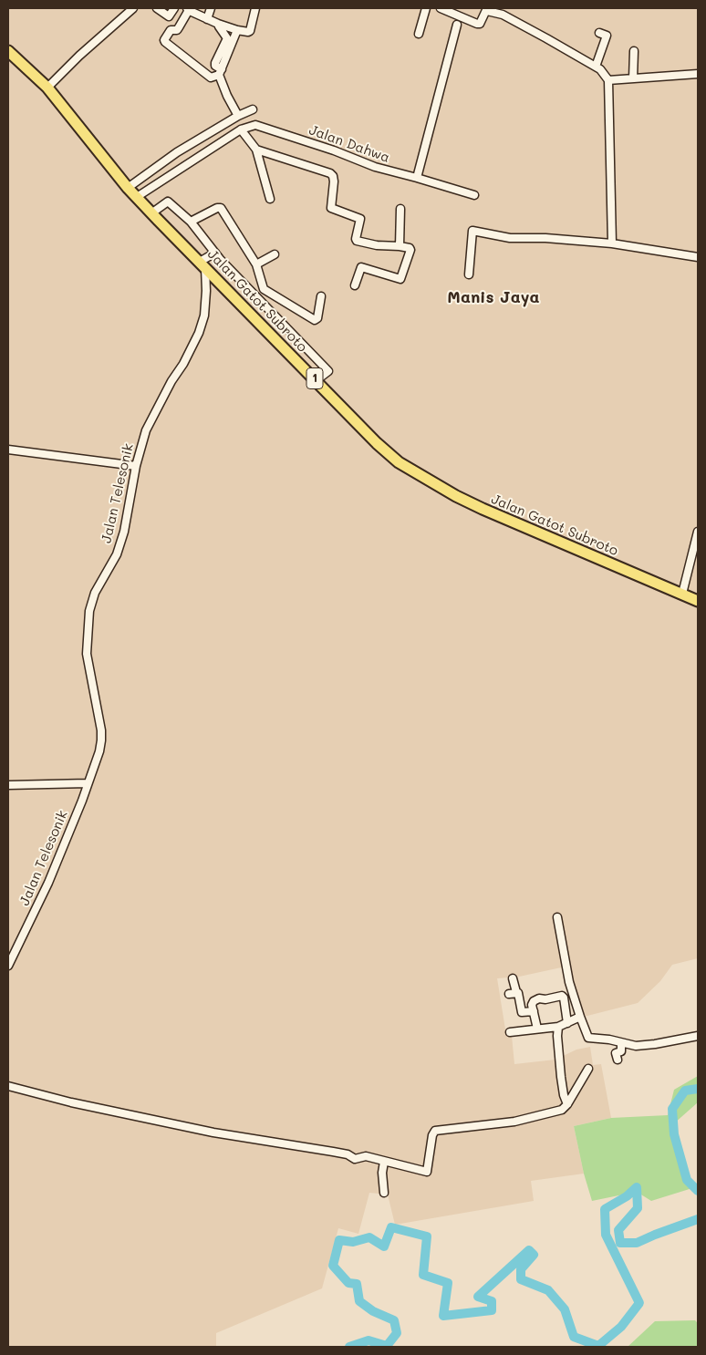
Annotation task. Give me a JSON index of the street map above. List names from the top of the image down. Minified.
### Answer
{"streets":{"highway":["Jalan Gatot Subroto","1"],"street":["Jalan Dahwa","Jalan Telesonik"]},"crossings":[["Jalan Dahwa","Jalan Gatot Subroto"],["Jalan Gatot Subroto","Jalan Telesonik"]],"districts":["Manis Jaya"]}
